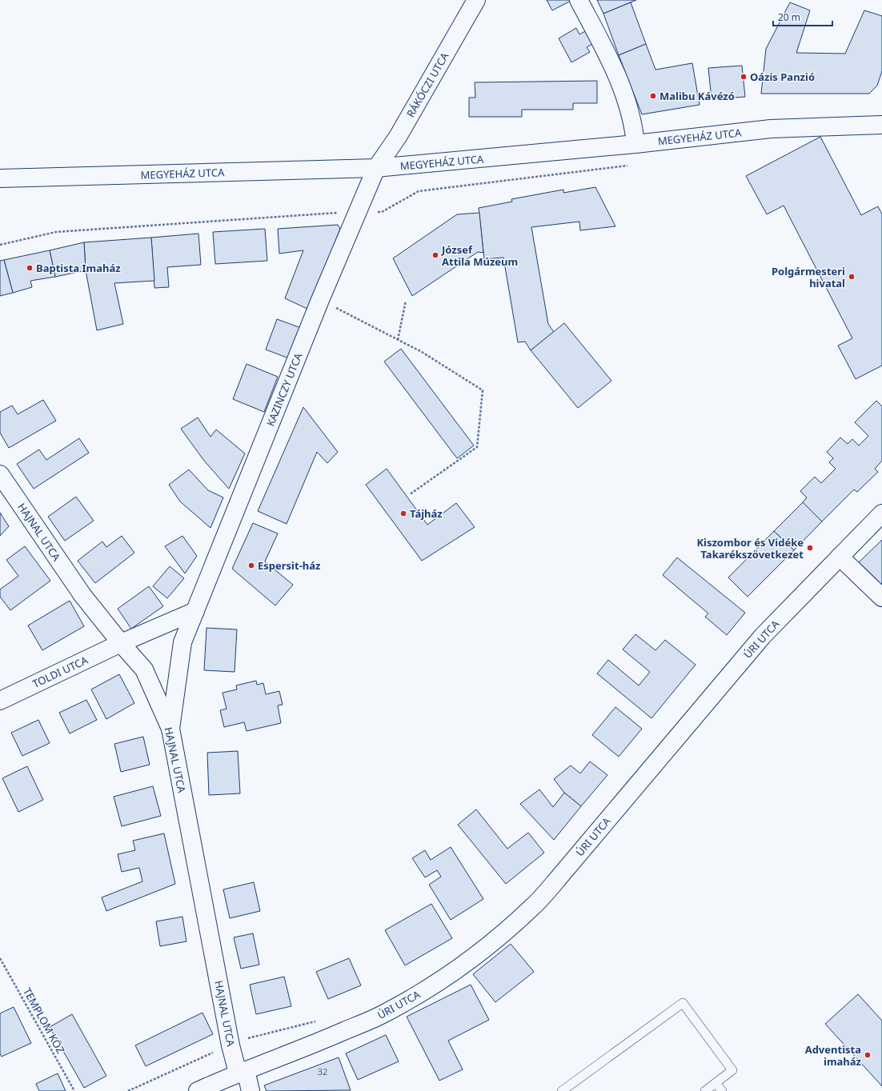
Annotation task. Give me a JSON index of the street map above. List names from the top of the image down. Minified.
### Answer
{"streets":{"street":["RÁKÓCZI UTCA","MEGYEHÁZ UTCA","KAZINCZY UTCA","HAJNAL UTCA","ÚRI UTCA","TOLDI UTCA"],"path":["TEMPLOM KÖZ"]},"crossings":[["RÁKÓCZI UTCA","MEGYEHÁZ UTCA"],["RÁKÓCZI UTCA","KAZINCZY UTCA"],["MEGYEHÁZ UTCA","KAZINCZY UTCA"],["KAZINCZY UTCA","HAJNAL UTCA"],["HAJNAL UTCA","ÚRI UTCA"],["HAJNAL UTCA","TOLDI UTCA"]],"places":["Oázis Panzió","Malibu Kávézó","József Attila Múzeum","Baptista Imaház","Polgármesteri hivatal","Tájház","Kiszombor és Vidéke Takarékszövetkezet","Espersit-ház","Adventista imaház"],"house_numbers":["32"],"scale_bar":"20 m"}
